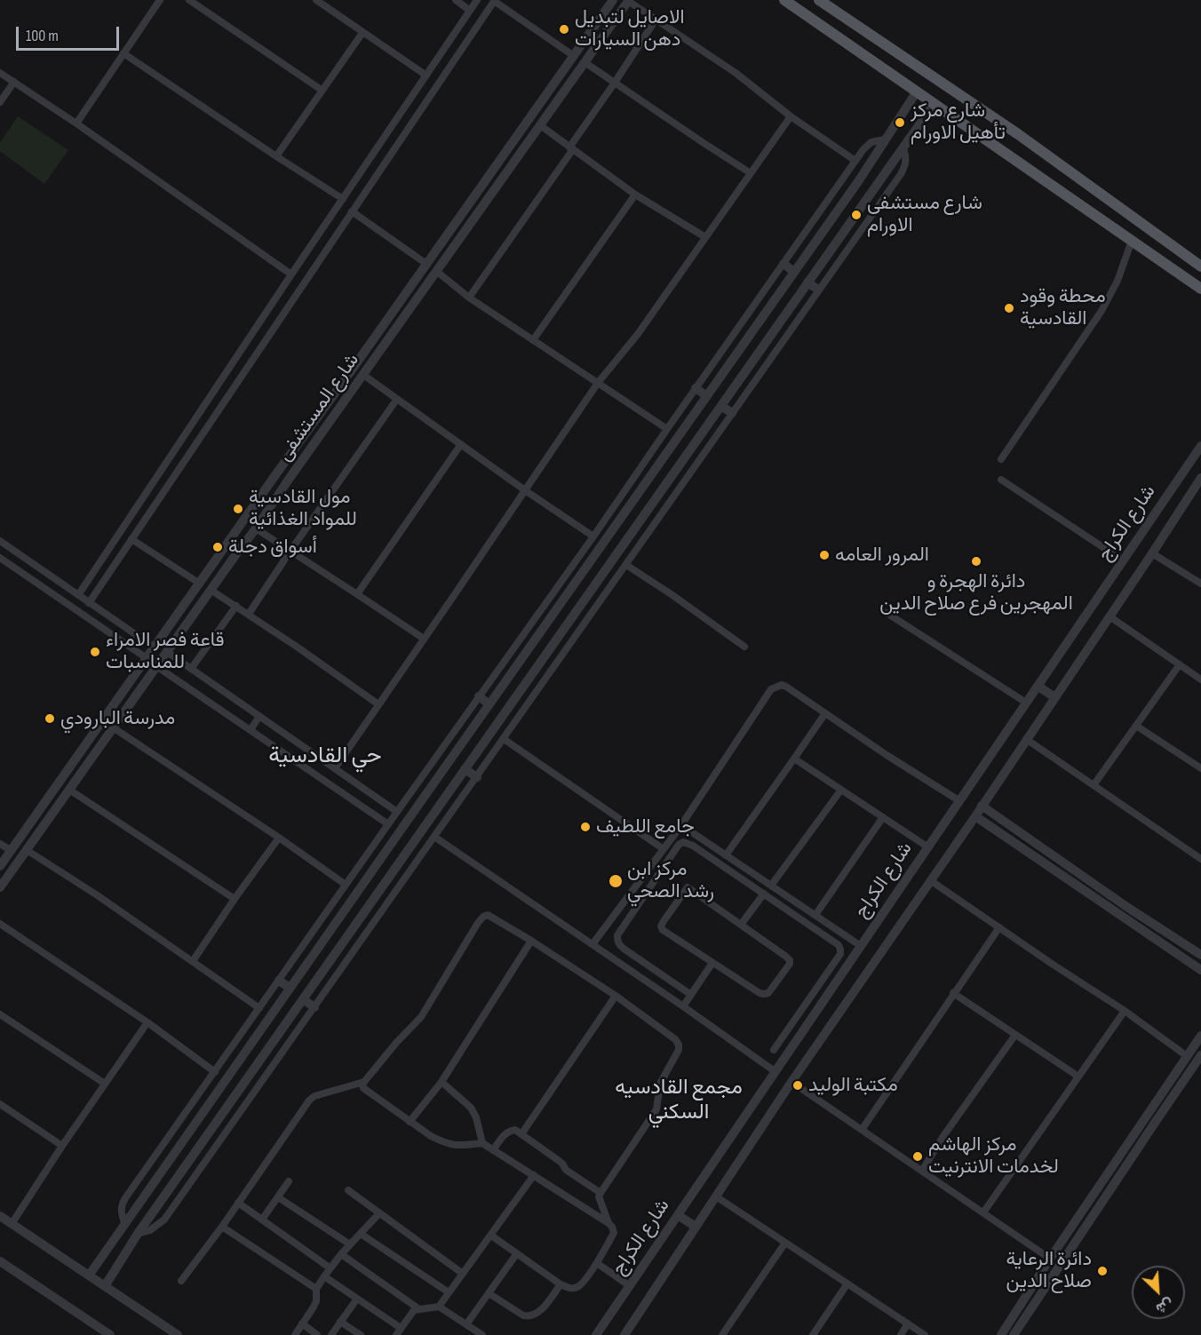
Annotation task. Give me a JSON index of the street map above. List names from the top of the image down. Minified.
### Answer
{"streets":{"street":["شارع المستشفى","شارع الكراج"]},"districts":["حي القادسية","مجمع القادسيه السكني"],"places":["الاصايل لتبديل دهن السيارات","شارع مركز تأهيل الاورام","شارع مستشفى الاورام","محطة وقود القادسية","مول القادسية للمواد الغذائية","أسواق دجلة","المرور العامه","دائرة الهجرة و المهجرين فرع صلاح الدين","قاعة فصر الامراء للمناسبات","مدرسة البارودي","جامع اللطیف","مركز ابن رشد الصحي","مكتبة الوليد","مركز الهاشم لخدمات الانترنيت","دائرة الرعاية صلاح الدين"],"scale_bar":"100 m","north":"bottom right"}
